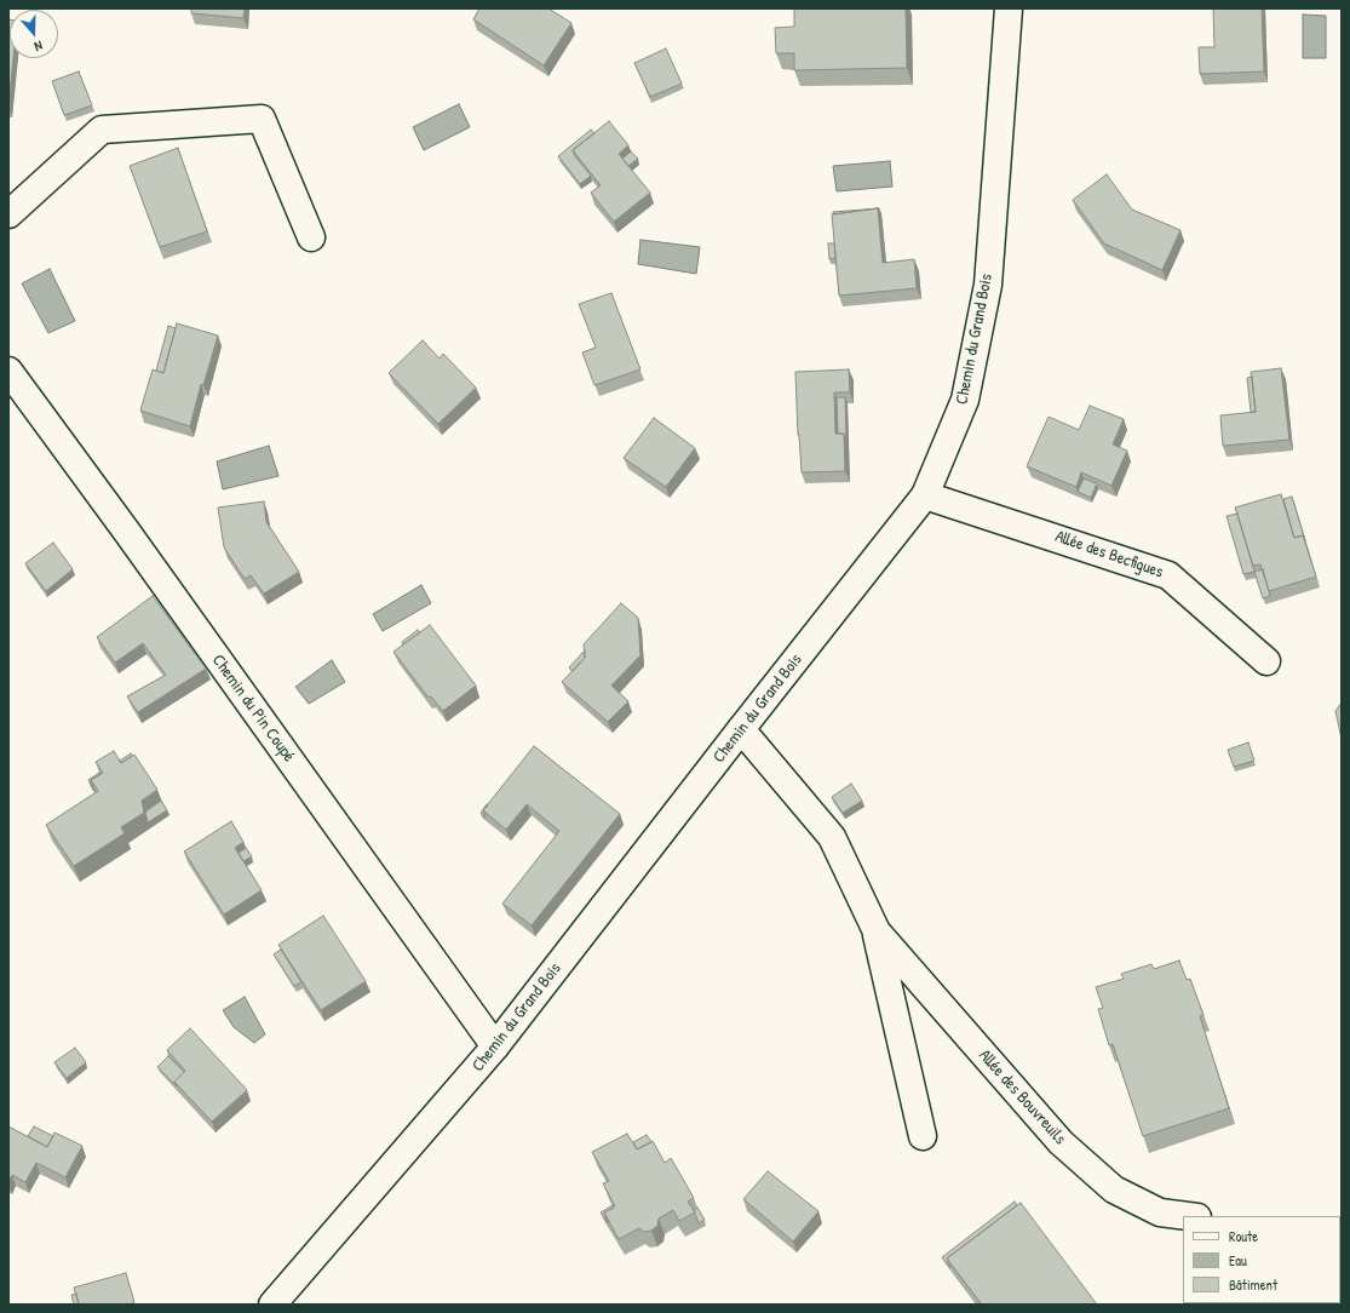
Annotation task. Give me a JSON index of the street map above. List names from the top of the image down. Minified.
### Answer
{"streets":{"street":["Chemin du Grand Bois","Allée des Becfigues","Chemin du Pin Coupé","Allée des Bouvreuils"]},"crossings":[["Chemin du Grand Bois","Allée des Becfigues"],["Chemin du Grand Bois","Chemin du Pin Coupé"],["Chemin du Grand Bois","Allée des Bouvreuils"]],"legend":["Route","Eau","Bâtiment"],"north":"bottom"}
